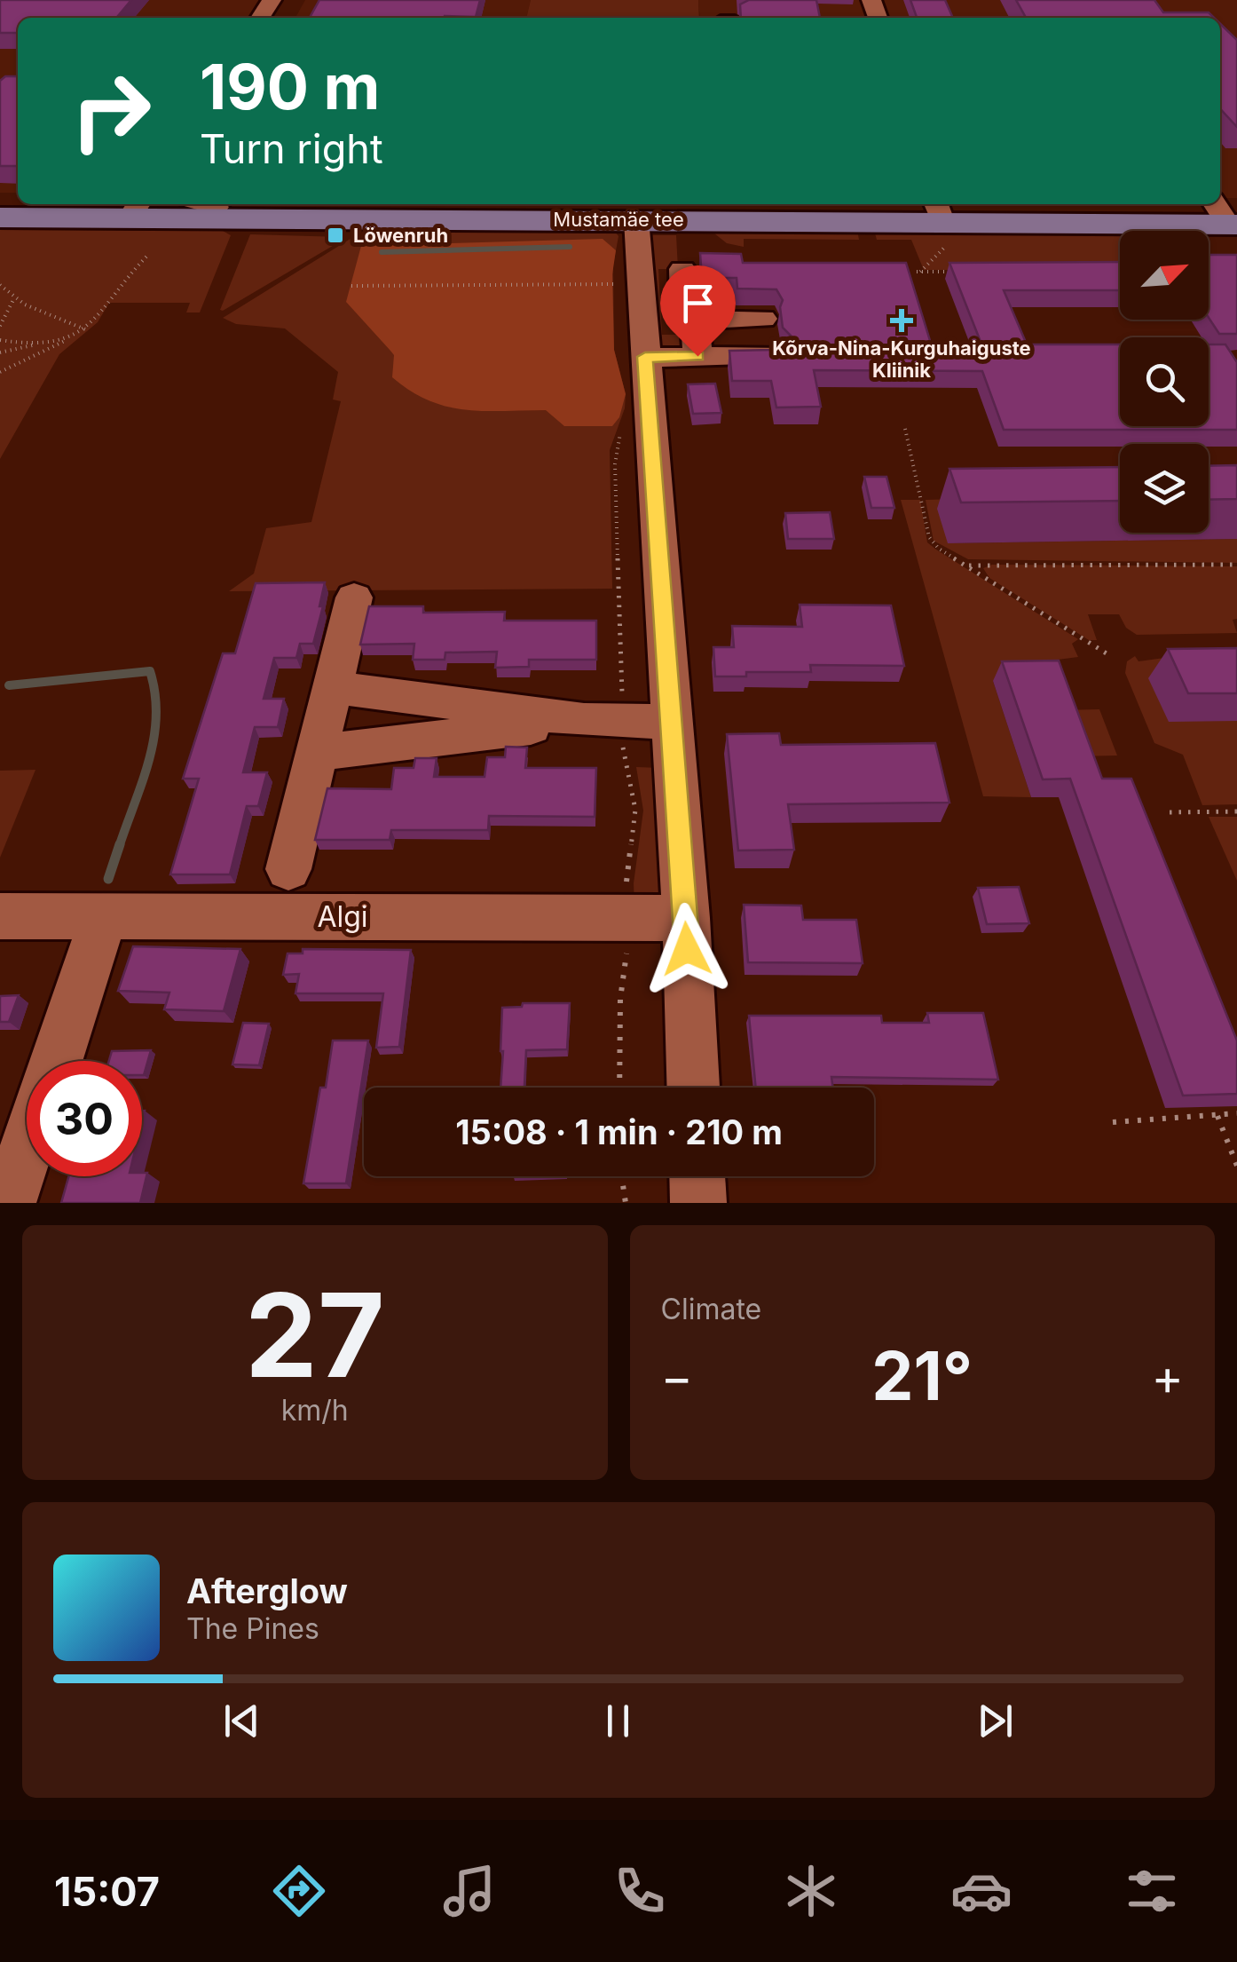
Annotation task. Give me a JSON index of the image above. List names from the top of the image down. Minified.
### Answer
{"streets":{"main road":["Mustamäe tee"],"street":["Algi"]},"places":{"transit":["Löwenruh"],"health":["Kõrva-Nina-Kurguhaiguste Kliinik"]},"north":"top right","page":{"turn":["190 m","Turn right"],"limit":"30","trip":"15:08 · 1 min · 210 m","tile":[["27","km/h"],"Climate"],"heat":["−","21°","+"],"song":["Afterglow","The Pines"],"tabs":"15:07"}}
